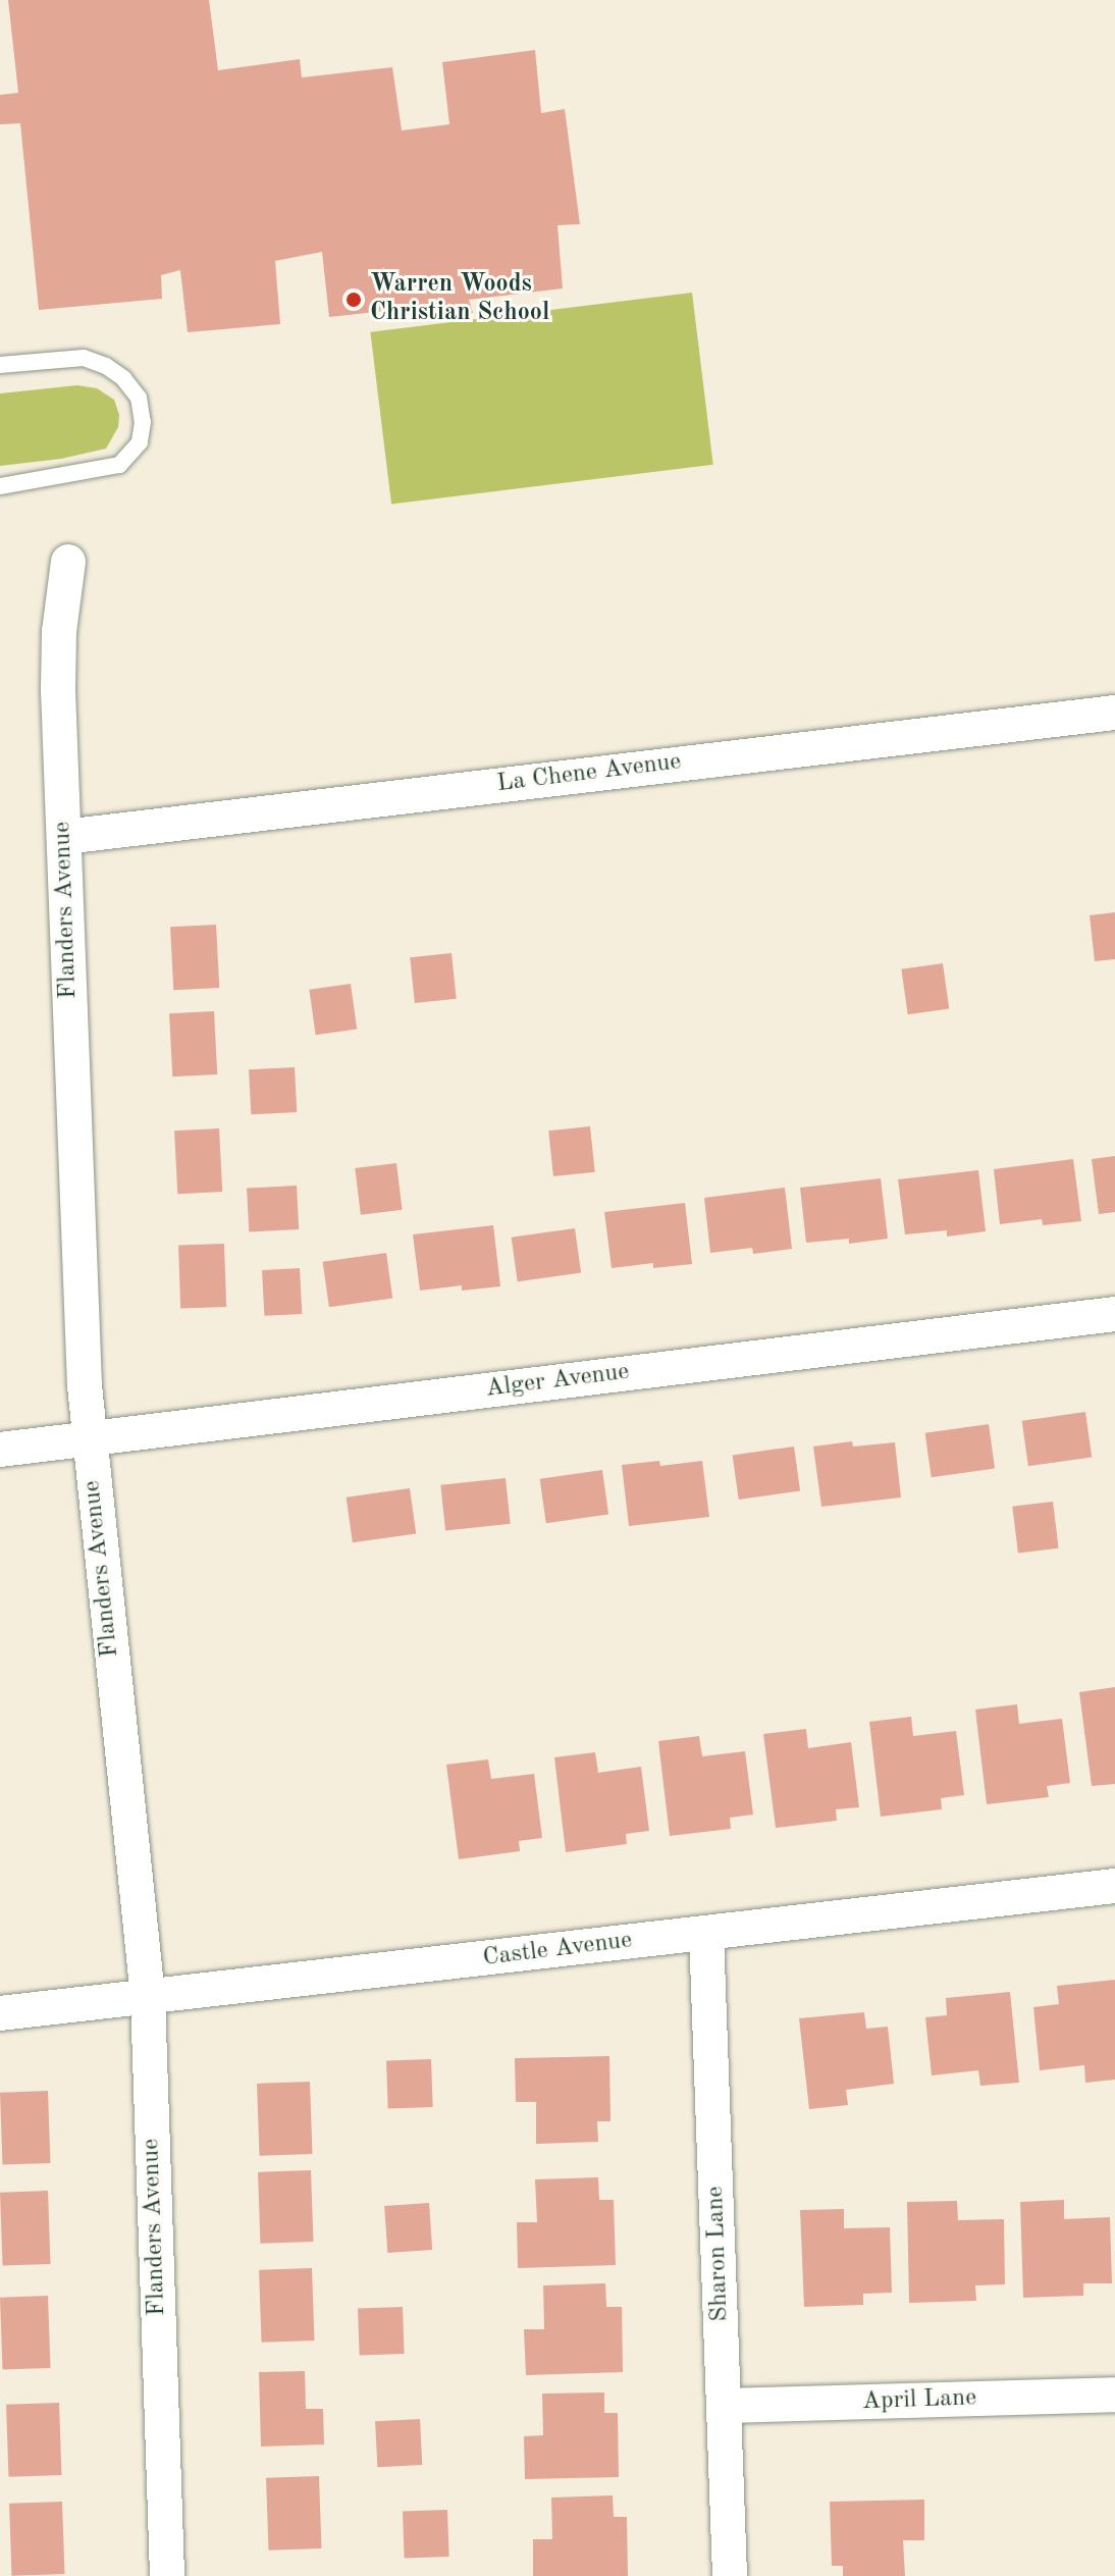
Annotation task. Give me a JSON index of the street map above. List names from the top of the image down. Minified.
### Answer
{"streets":{"street":["La Chene Avenue","Flanders Avenue","Alger Avenue","Castle Avenue","Sharon Lane","April Lane"]},"crossings":[["La Chene Avenue","Flanders Avenue"],["Flanders Avenue","Alger Avenue"],["Flanders Avenue","Castle Avenue"],["Castle Avenue","Sharon Lane"],["Sharon Lane","April Lane"]],"places":["Warren Woods Christian School"]}
